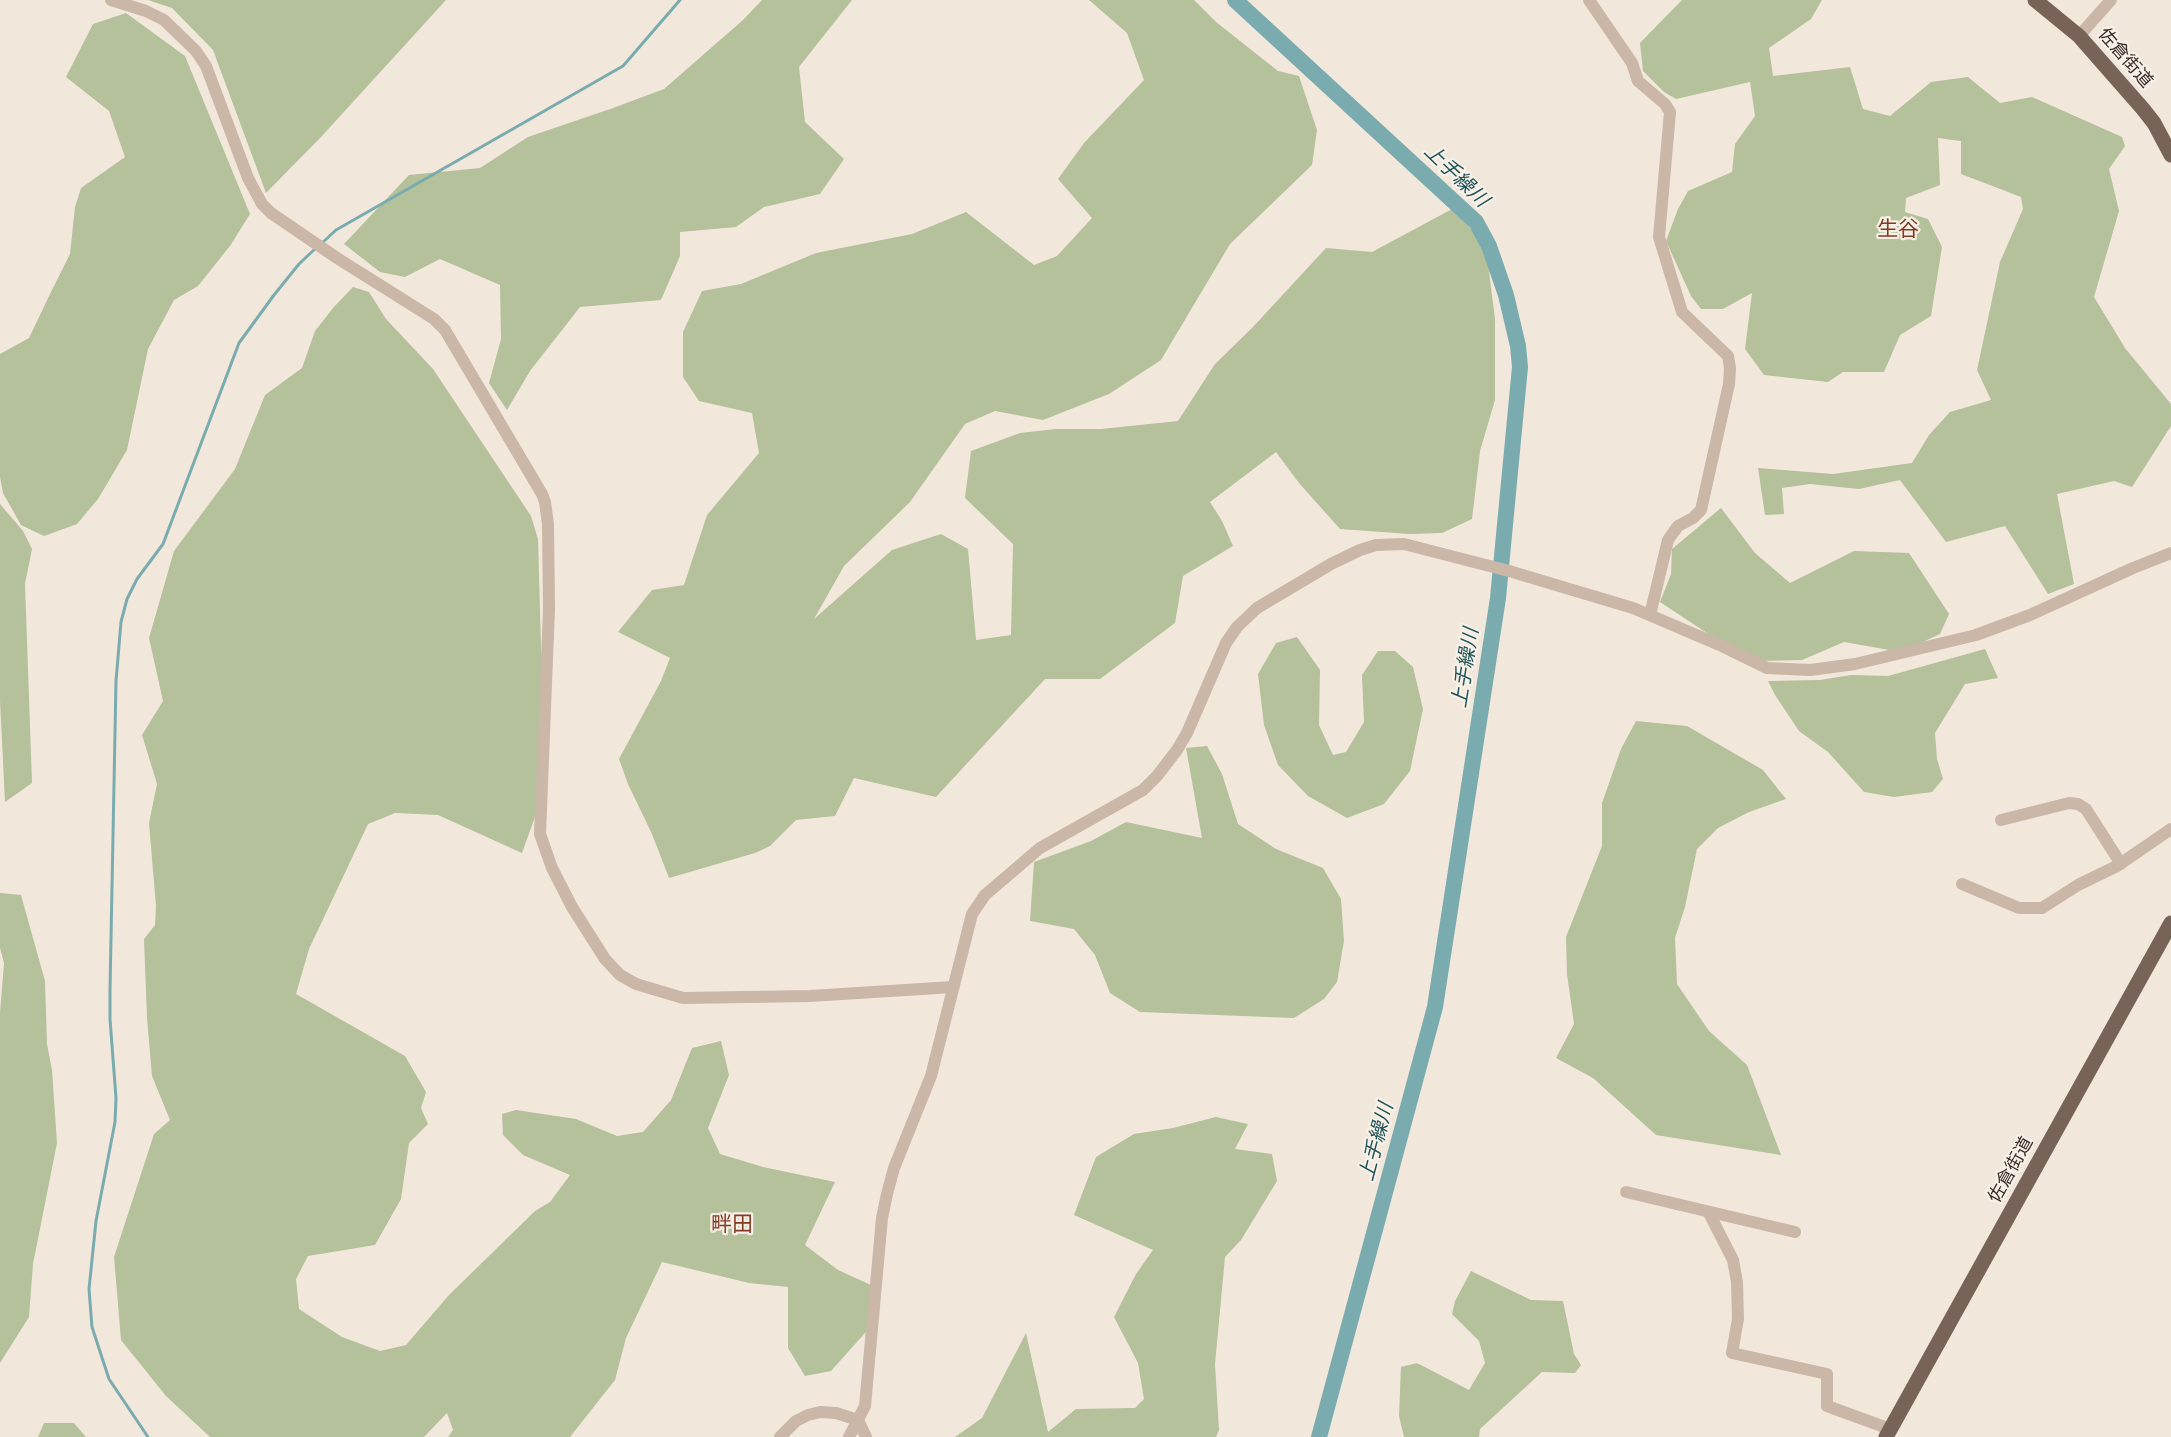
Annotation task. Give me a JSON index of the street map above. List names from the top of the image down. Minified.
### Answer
{"streets":{"main road":["佐倉街道"]},"districts":["生谷","畔田"],"water":["上手繰川"]}
